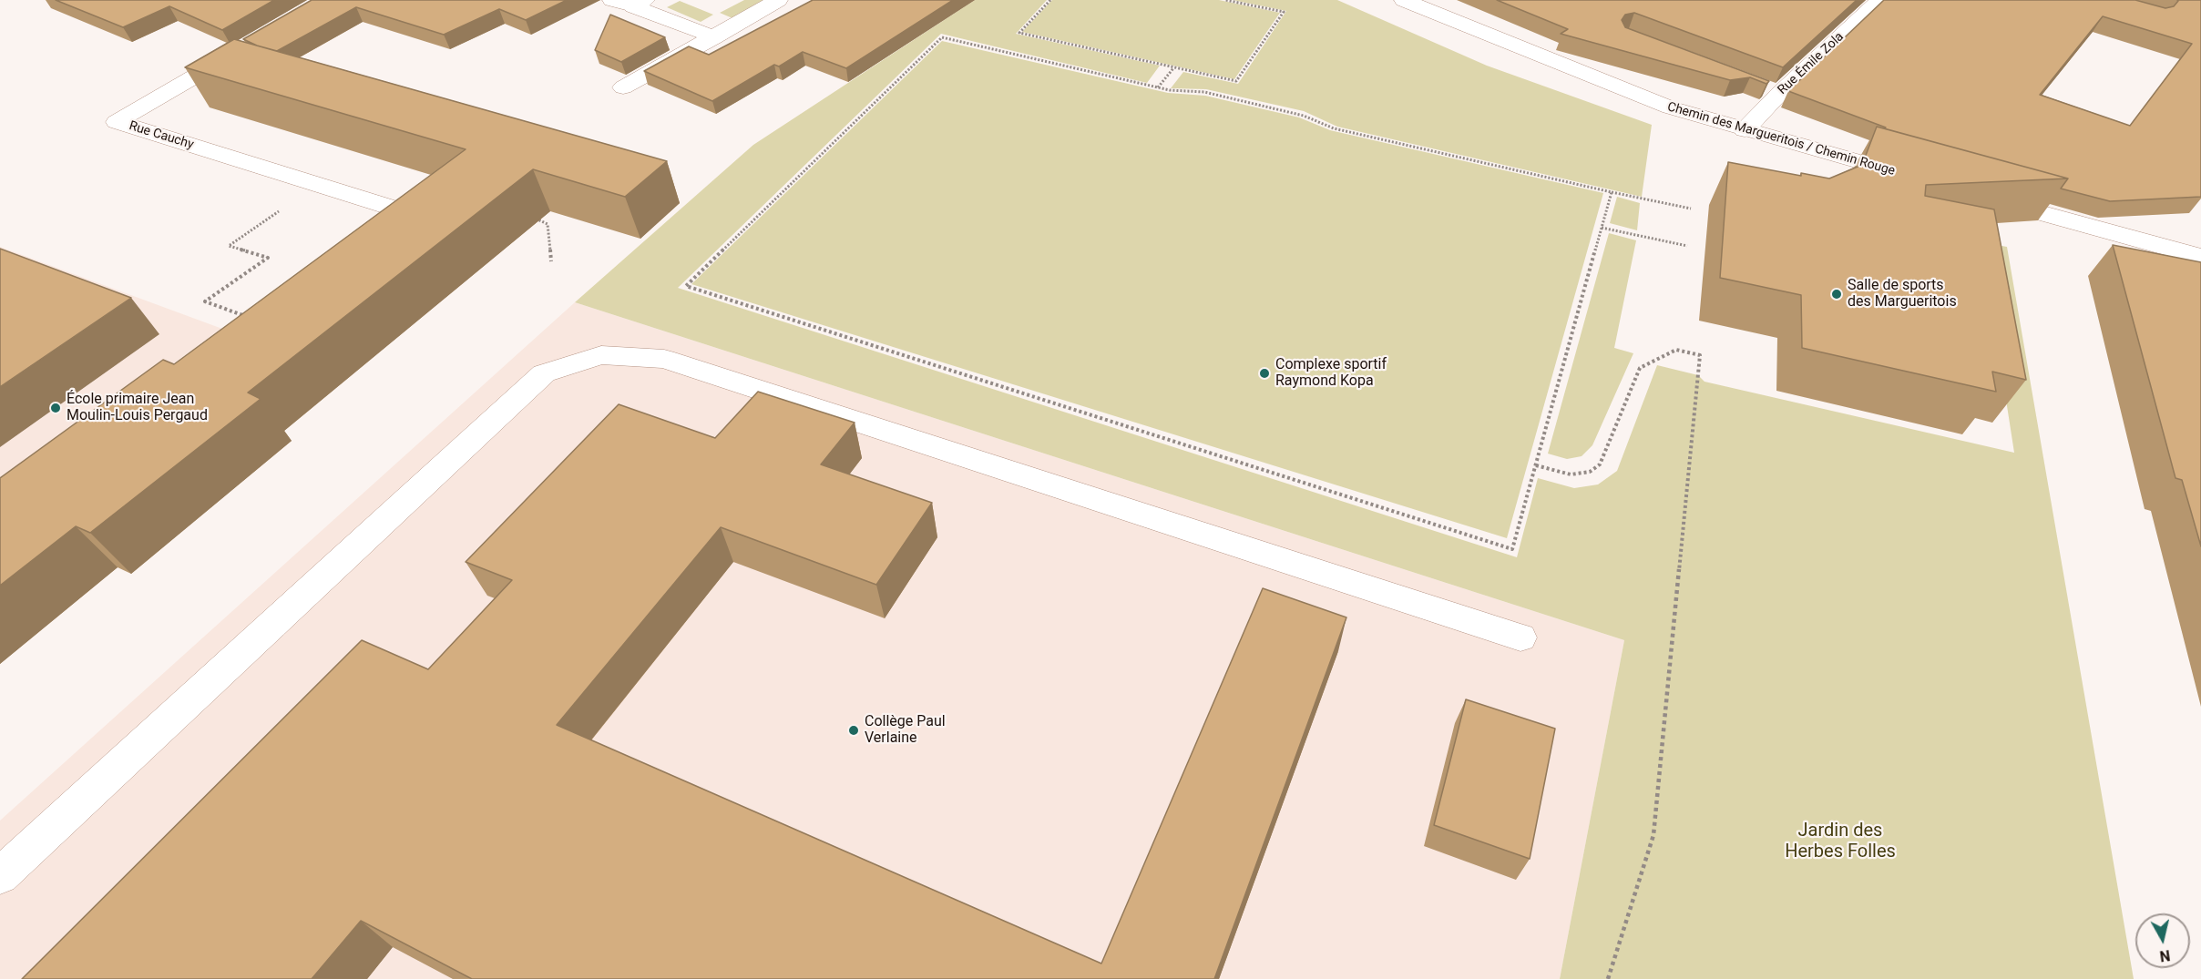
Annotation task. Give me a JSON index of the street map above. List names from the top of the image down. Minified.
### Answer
{"streets":{"street":["Rue Émile Zola","Rue Cauchy","Chemin des Margueritois / Chemin Rouge"]},"crossings":[["Rue Émile Zola","Chemin des Margueritois / Chemin Rouge"]],"parks":["Jardin des Herbes Folles"],"places":["Salle de sports des Margueritois","Complexe sportif Raymond Kopa","École primaire Jean Moulin-Louis Pergaud","Collège Paul Verlaine"],"north":"bottom"}
